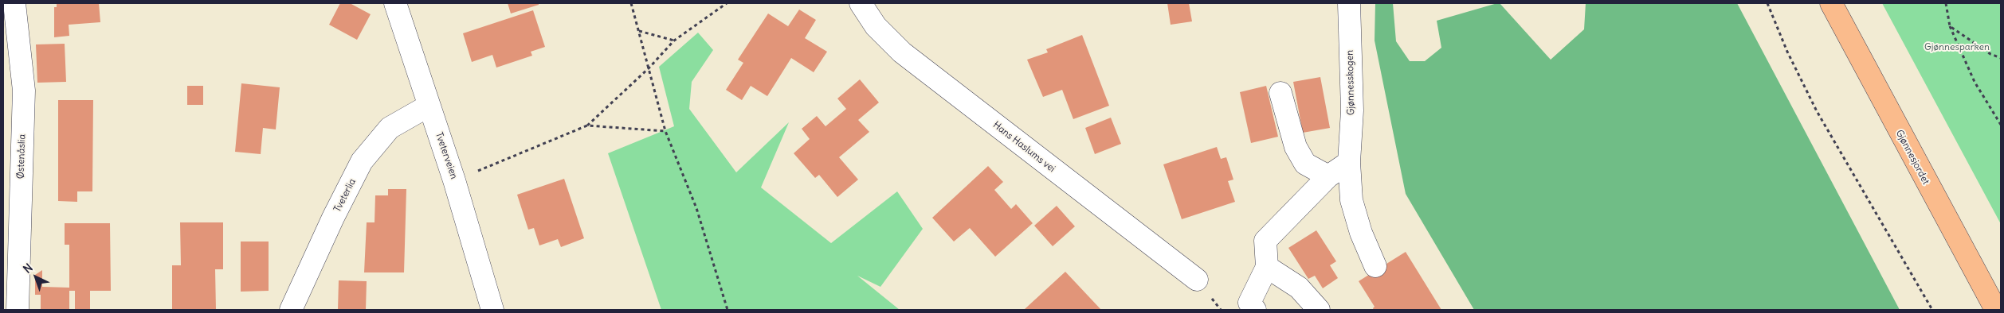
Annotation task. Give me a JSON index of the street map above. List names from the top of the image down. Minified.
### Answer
{"streets":{"main road":["Gjønnesjordet"],"street":["Gjønnesskogen","Hans Haslums vei","Tveterveien","Østenåslia","Tveterlia"]},"crossings":[["Tveterveien","Tveterlia"]],"parks":["Gjønnesparken"],"north":"top left"}
